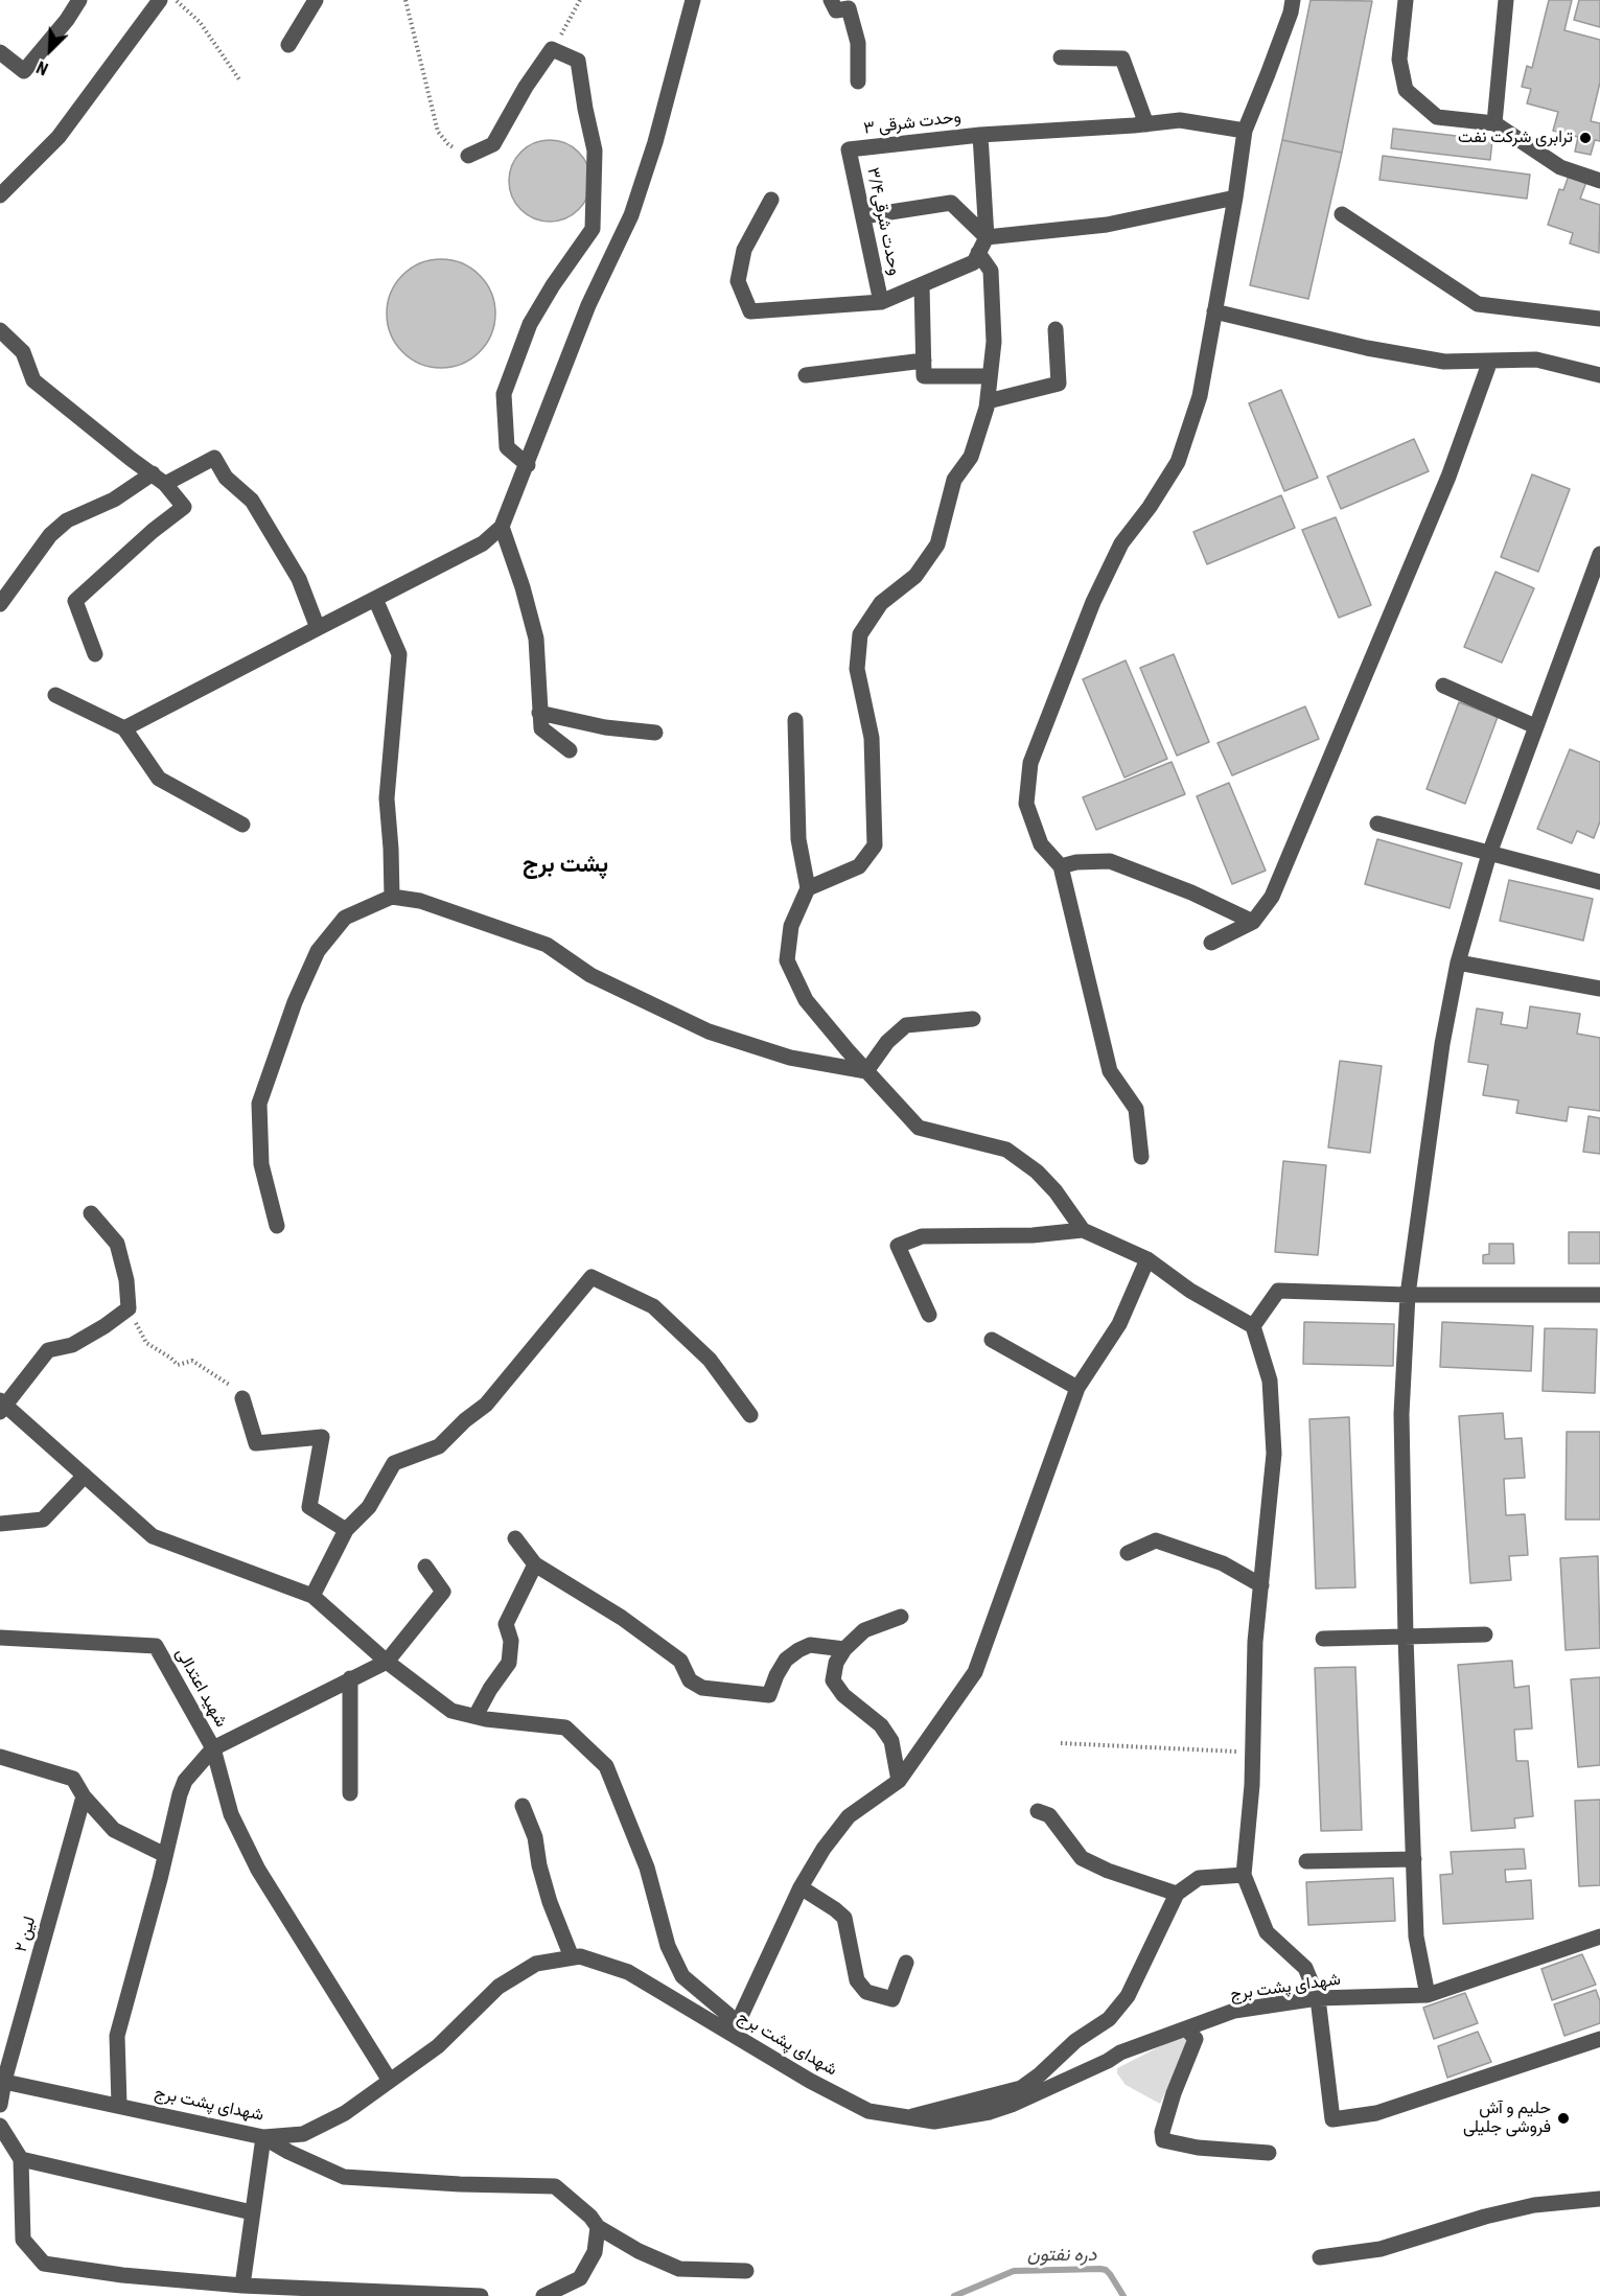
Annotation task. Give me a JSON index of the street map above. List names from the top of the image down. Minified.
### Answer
{"streets":{"street":["وحدت شرقی ۳","وحدت شرقی۳/۴","شهید اعتدالی","لین ۲","شهدای پشت برج"]},"crossings":[["وحدت شرقی ۳","وحدت شرقی۳/۴"],["شهید اعتدالی","شهدای پشت برج"],["لین ۲","شهدای پشت برج"]],"districts":["پشت برج"],"water":["دره نفتون"],"places":["ترابری شرکت نفت","حلیم و آش فروشی جلیلی"],"north":"bottom left"}
